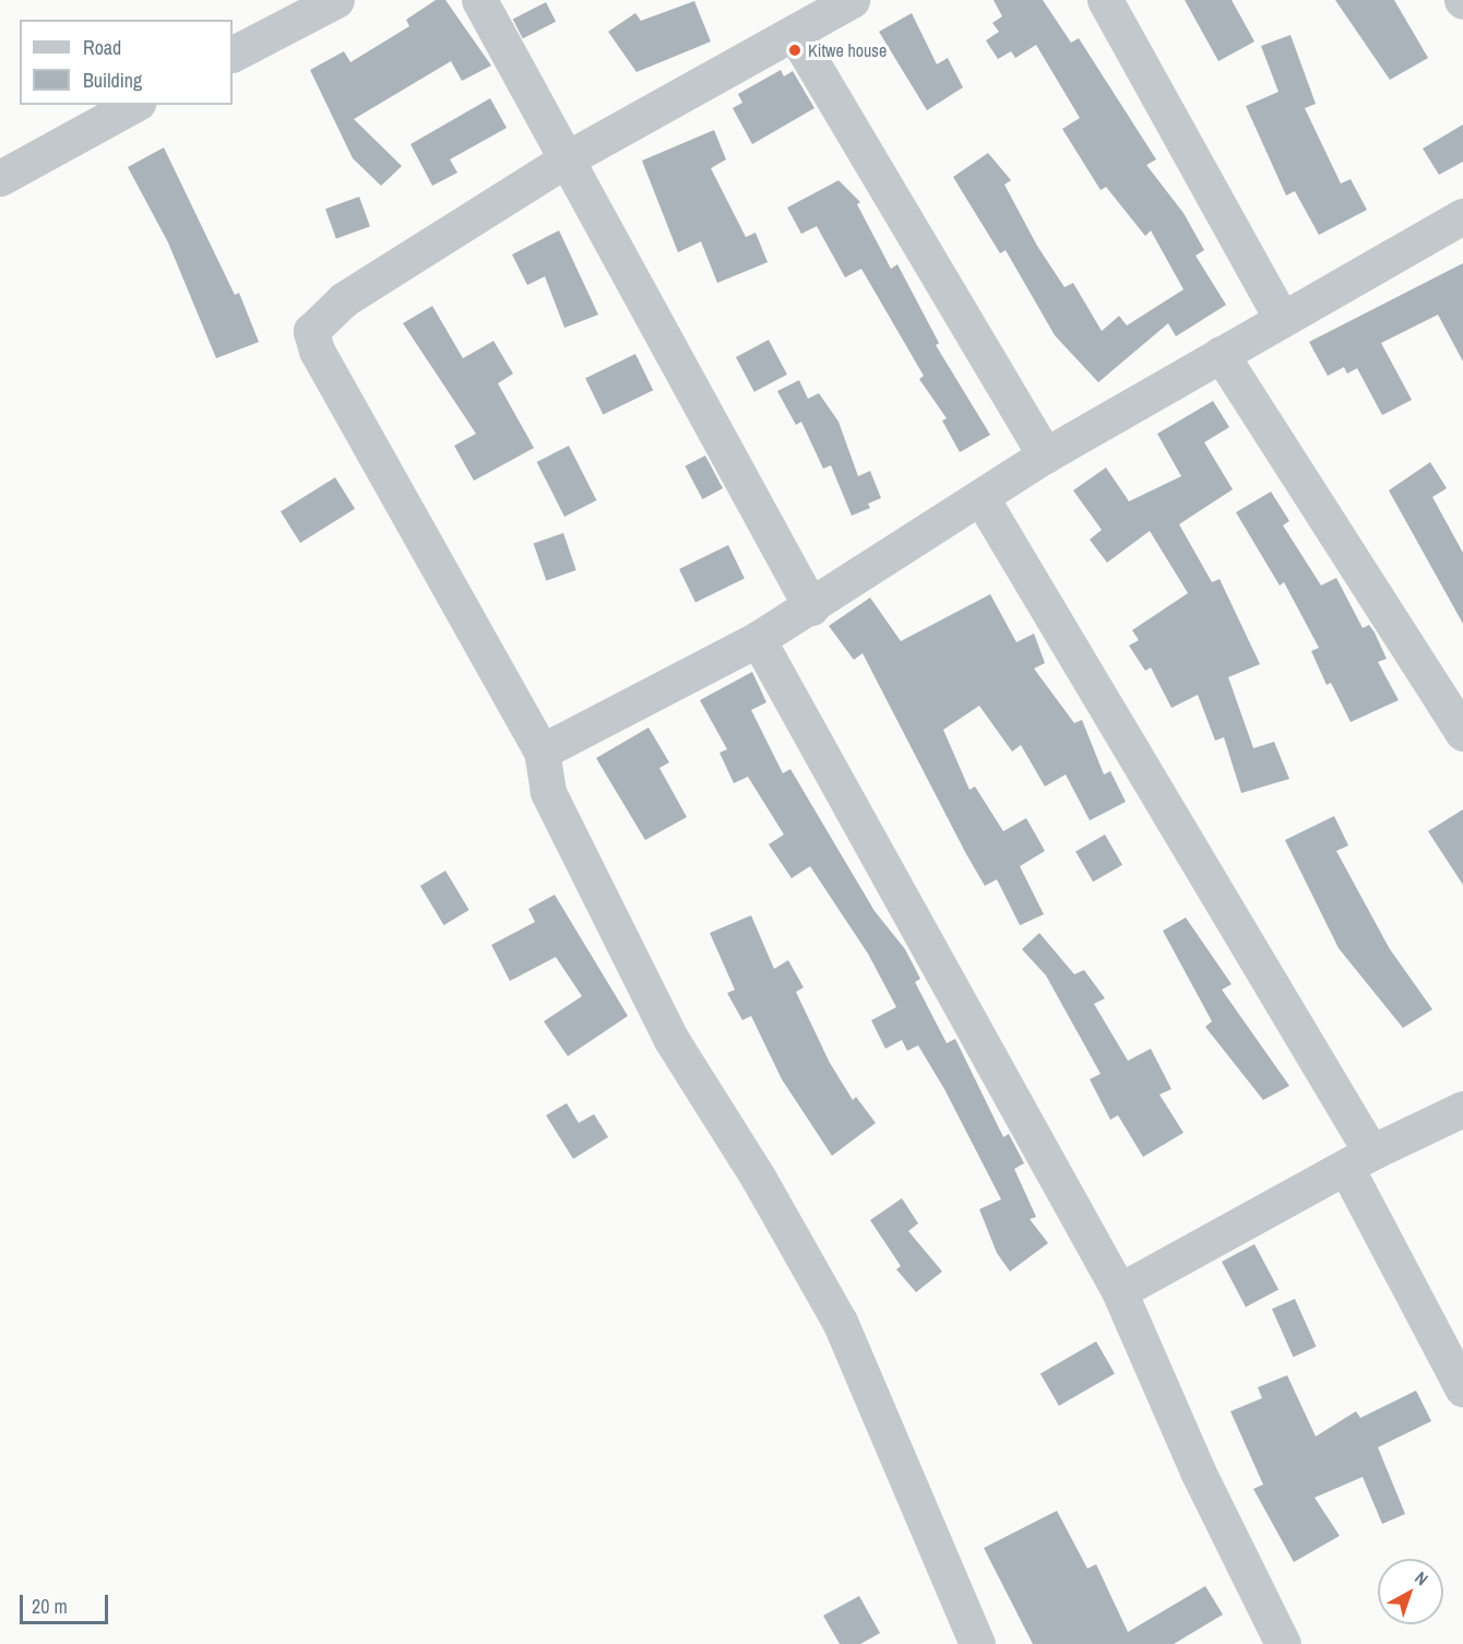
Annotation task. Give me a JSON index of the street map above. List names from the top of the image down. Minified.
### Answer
{"places":["Kitwe house"],"legend":["Road","Building"],"scale_bar":"20 m","north":"top right"}
